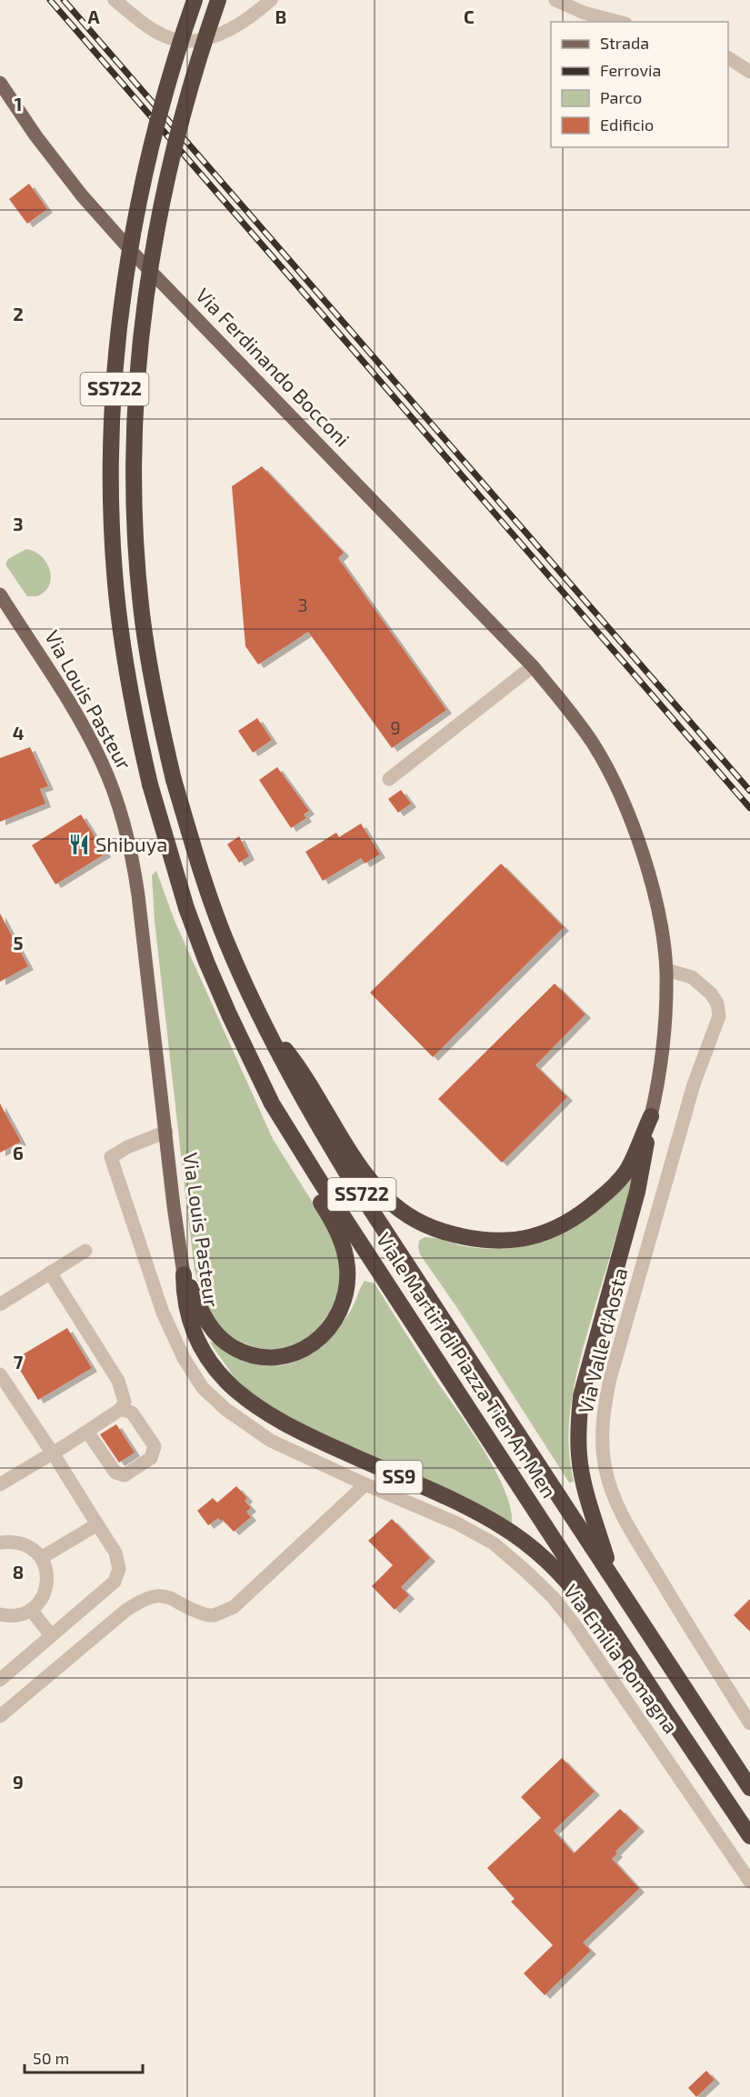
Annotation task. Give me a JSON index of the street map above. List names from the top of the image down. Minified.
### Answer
{"streets":{"highway":["SS722","Via Louis Pasteur","Viale Martiri di Piazza Tien An Men","SS9"],"main road":["Via Ferdinando Bocconi"],"street":["Via Valle d'Aosta","Via Emilia Romagna"]},"crossings":[["Via Ferdinando Bocconi","Via Valle d'Aosta"],["SS722","Via Louis Pasteur"],["SS722","Viale Martiri di Piazza Tien An Men"],["Via Louis Pasteur","Viale Martiri di Piazza Tien An Men"],["Via Louis Pasteur","SS9"],["Via Louis Pasteur","Via Emilia Romagna"],["Viale Martiri di Piazza Tien An Men","SS9"]],"places":{"restaurant":["Shibuya"]},"house_numbers":["3","9"],"legend":["Strada","Ferrovia","Parco","Edificio"],"scale_bar":"50 m","grid":{"columns":["A","B","C"],"rows":["1","2","3","4","5","6","7","8","9"]}}
